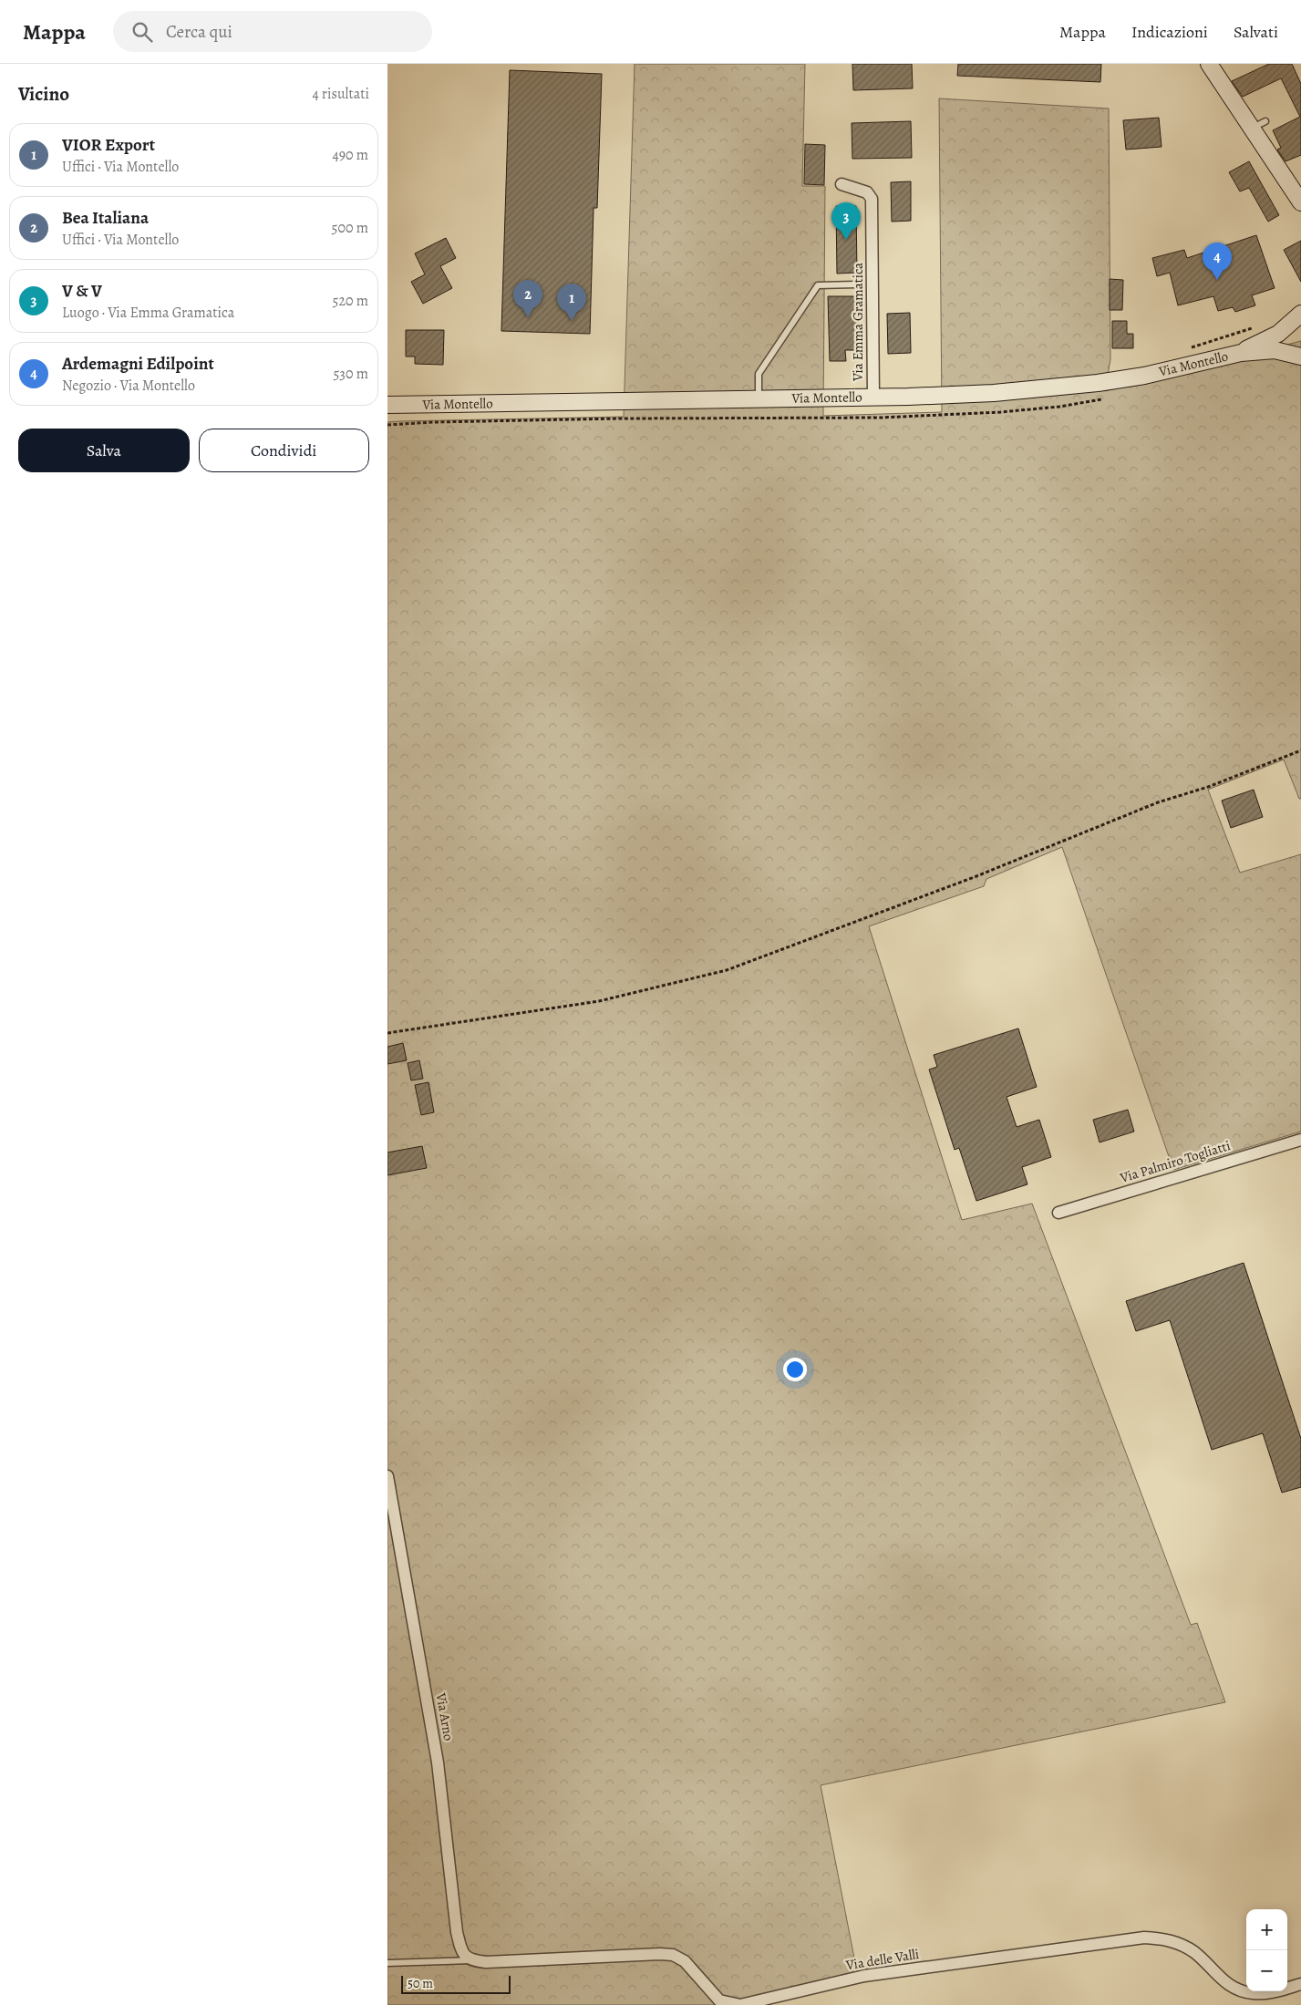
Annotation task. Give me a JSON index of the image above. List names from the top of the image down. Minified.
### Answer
{"streets":{"street":["Via Emma Gramatica","Via Montello","Via Palmiro Togliatti","Via Arno","Via delle Valli"]},"crossings":[["Via Emma Gramatica","Via Montello"],["Via Arno","Via delle Valli"]],"scale_bar":"50 m","page":{"header":"Mappa","search":"Cerca qui","nav":["Mappa","Indicazioni","Salvati"],"heading":["Vicino","4 risultati"],"list":[{"mark":"1","name":"VIOR Export","note":"Uffici · Via Montello","value":"490 m"},{"mark":"2","name":"Bea Italiana","note":"Uffici · Via Montello","value":"500 m"},{"mark":"3","name":"V & V","note":"Luogo · Via Emma Gramatica","value":"520 m"},{"mark":"4","name":"Ardemagni Edilpoint","note":"Negozio · Via Montello","value":"530 m"}],"pins":["3","4","2","1"],"buttons":["Salva","Condividi"],"map_buttons":["+","−"],"scale":"50 m"}}
